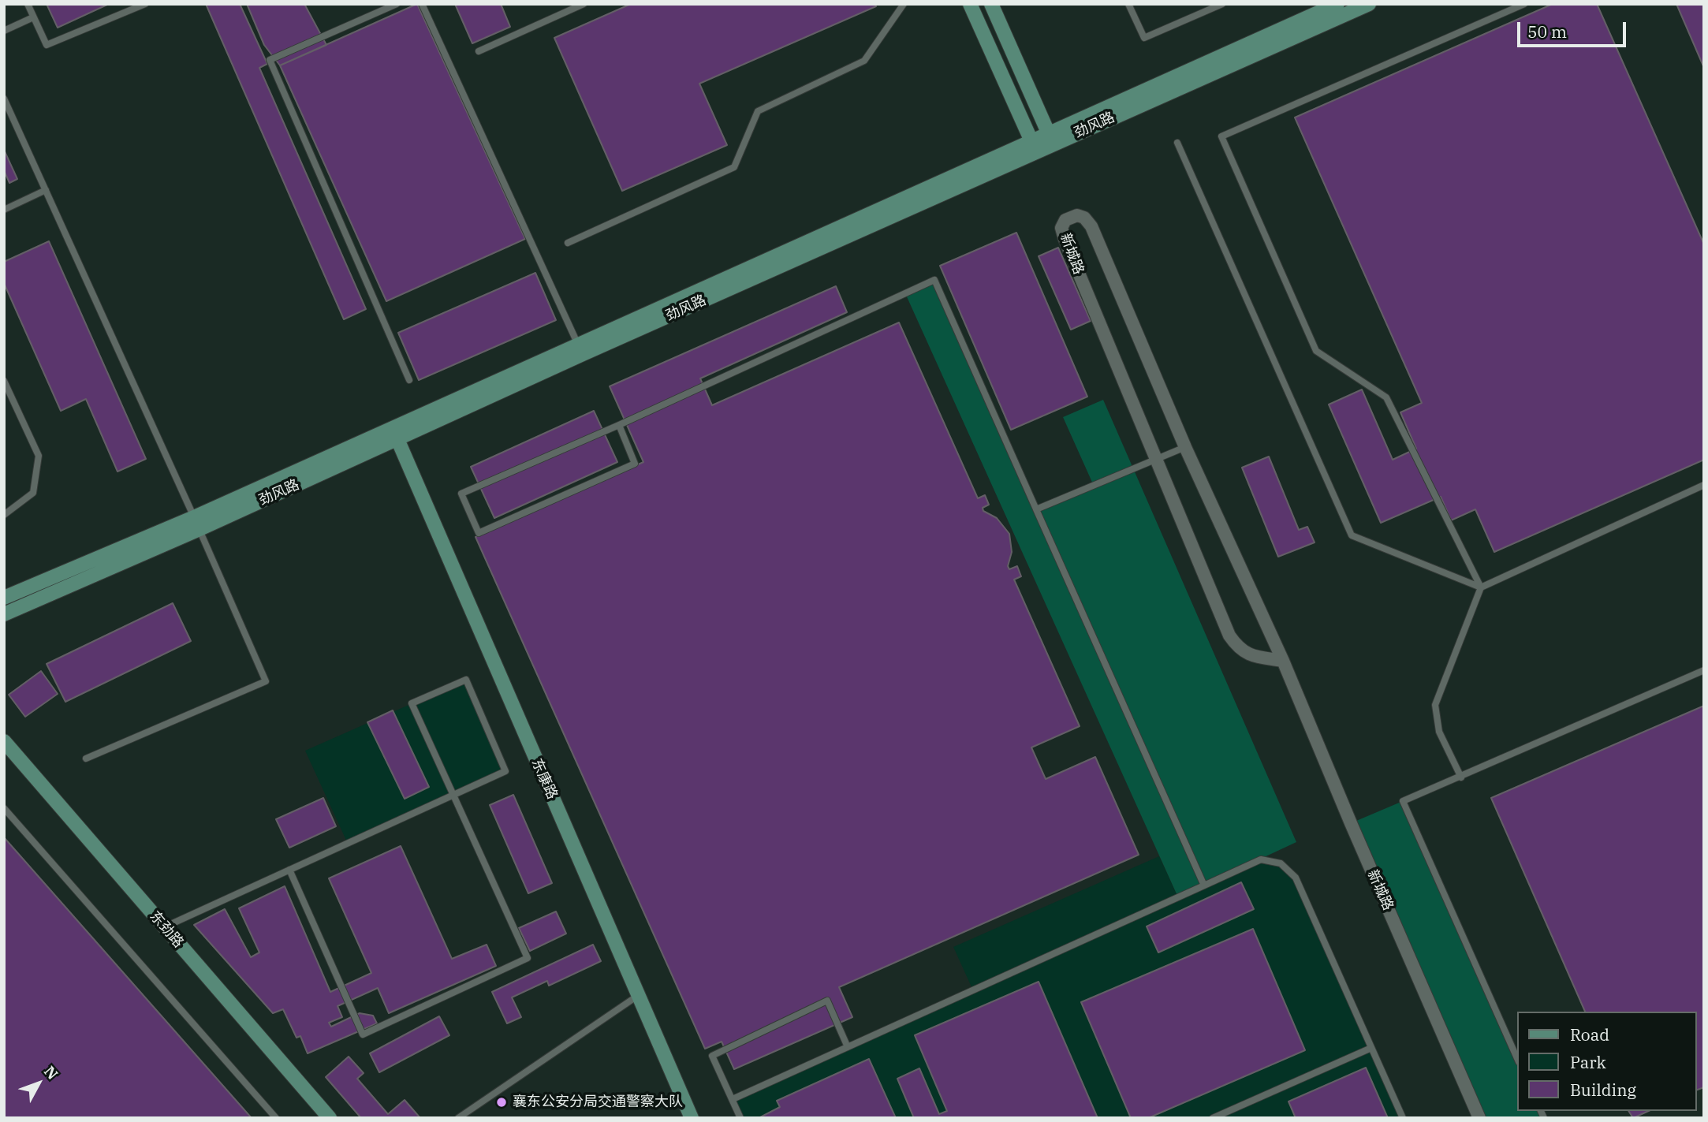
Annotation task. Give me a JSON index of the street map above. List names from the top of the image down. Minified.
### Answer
{"streets":{"street":["劲风路","新城路","东康路","东劲路"]},"crossings":[["劲风路","东康路"]],"places":["襄东公安分局交通警察大队"],"legend":["Road","Park","Building"],"scale_bar":"50 m","north":"top right"}
